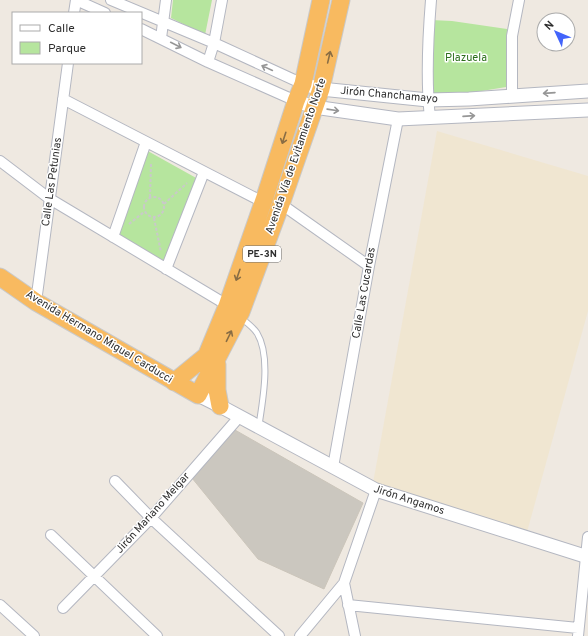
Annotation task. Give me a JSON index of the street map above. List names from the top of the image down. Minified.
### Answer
{"streets":{"highway":["Avenida Vía de Evitamiento Norte","PE-3N","Avenida Hermano Miguel Carducci"],"street":["Jirón Chanchamayo","Calle Las Petunias","Calle Las Cucardas","Jirón Angamos","Jirón Mariano Melgar"]},"crossings":[["Jirón Chanchamayo","Avenida Vía de Evitamiento Norte"],["Jirón Chanchamayo","Calle Las Cucardas"],["Avenida Vía de Evitamiento Norte","Avenida Hermano Miguel Carducci"],["Avenida Vía de Evitamiento Norte","Jirón Angamos"],["Calle Las Petunias","Avenida Hermano Miguel Carducci"],["Calle Las Cucardas","Jirón Angamos"],["Avenida Hermano Miguel Carducci","Jirón Angamos"],["Jirón Angamos","Jirón Mariano Melgar"]],"parks":["Plazuela"],"legend":["Calle","Parque"],"north":"top left"}
